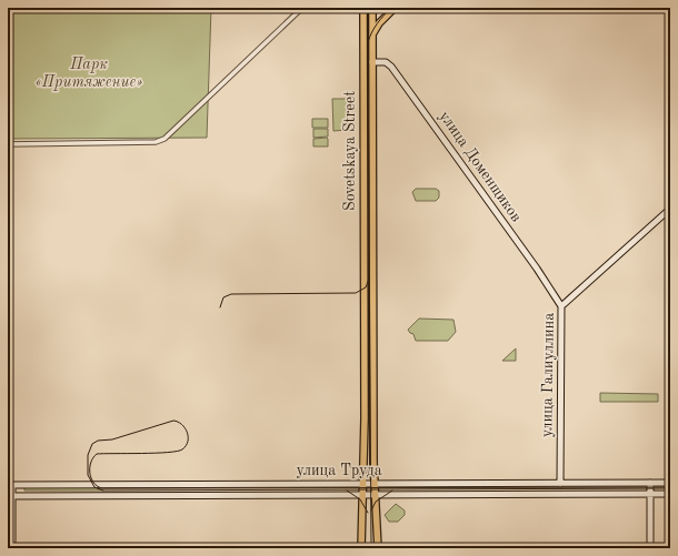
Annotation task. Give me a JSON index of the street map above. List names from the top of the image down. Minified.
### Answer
{"streets":{"main road":["Sovetskaya Street","улица Доменщиков","улица Галиуллина","улица Труда"]},"crossings":[["Sovetskaya Street","улица Доменщиков"],["Sovetskaya Street","улица Труда"],["улица Доменщиков","улица Галиуллина"],["улица Галиуллина","улица Труда"]],"parks":["Парк «Притяжение»"]}
